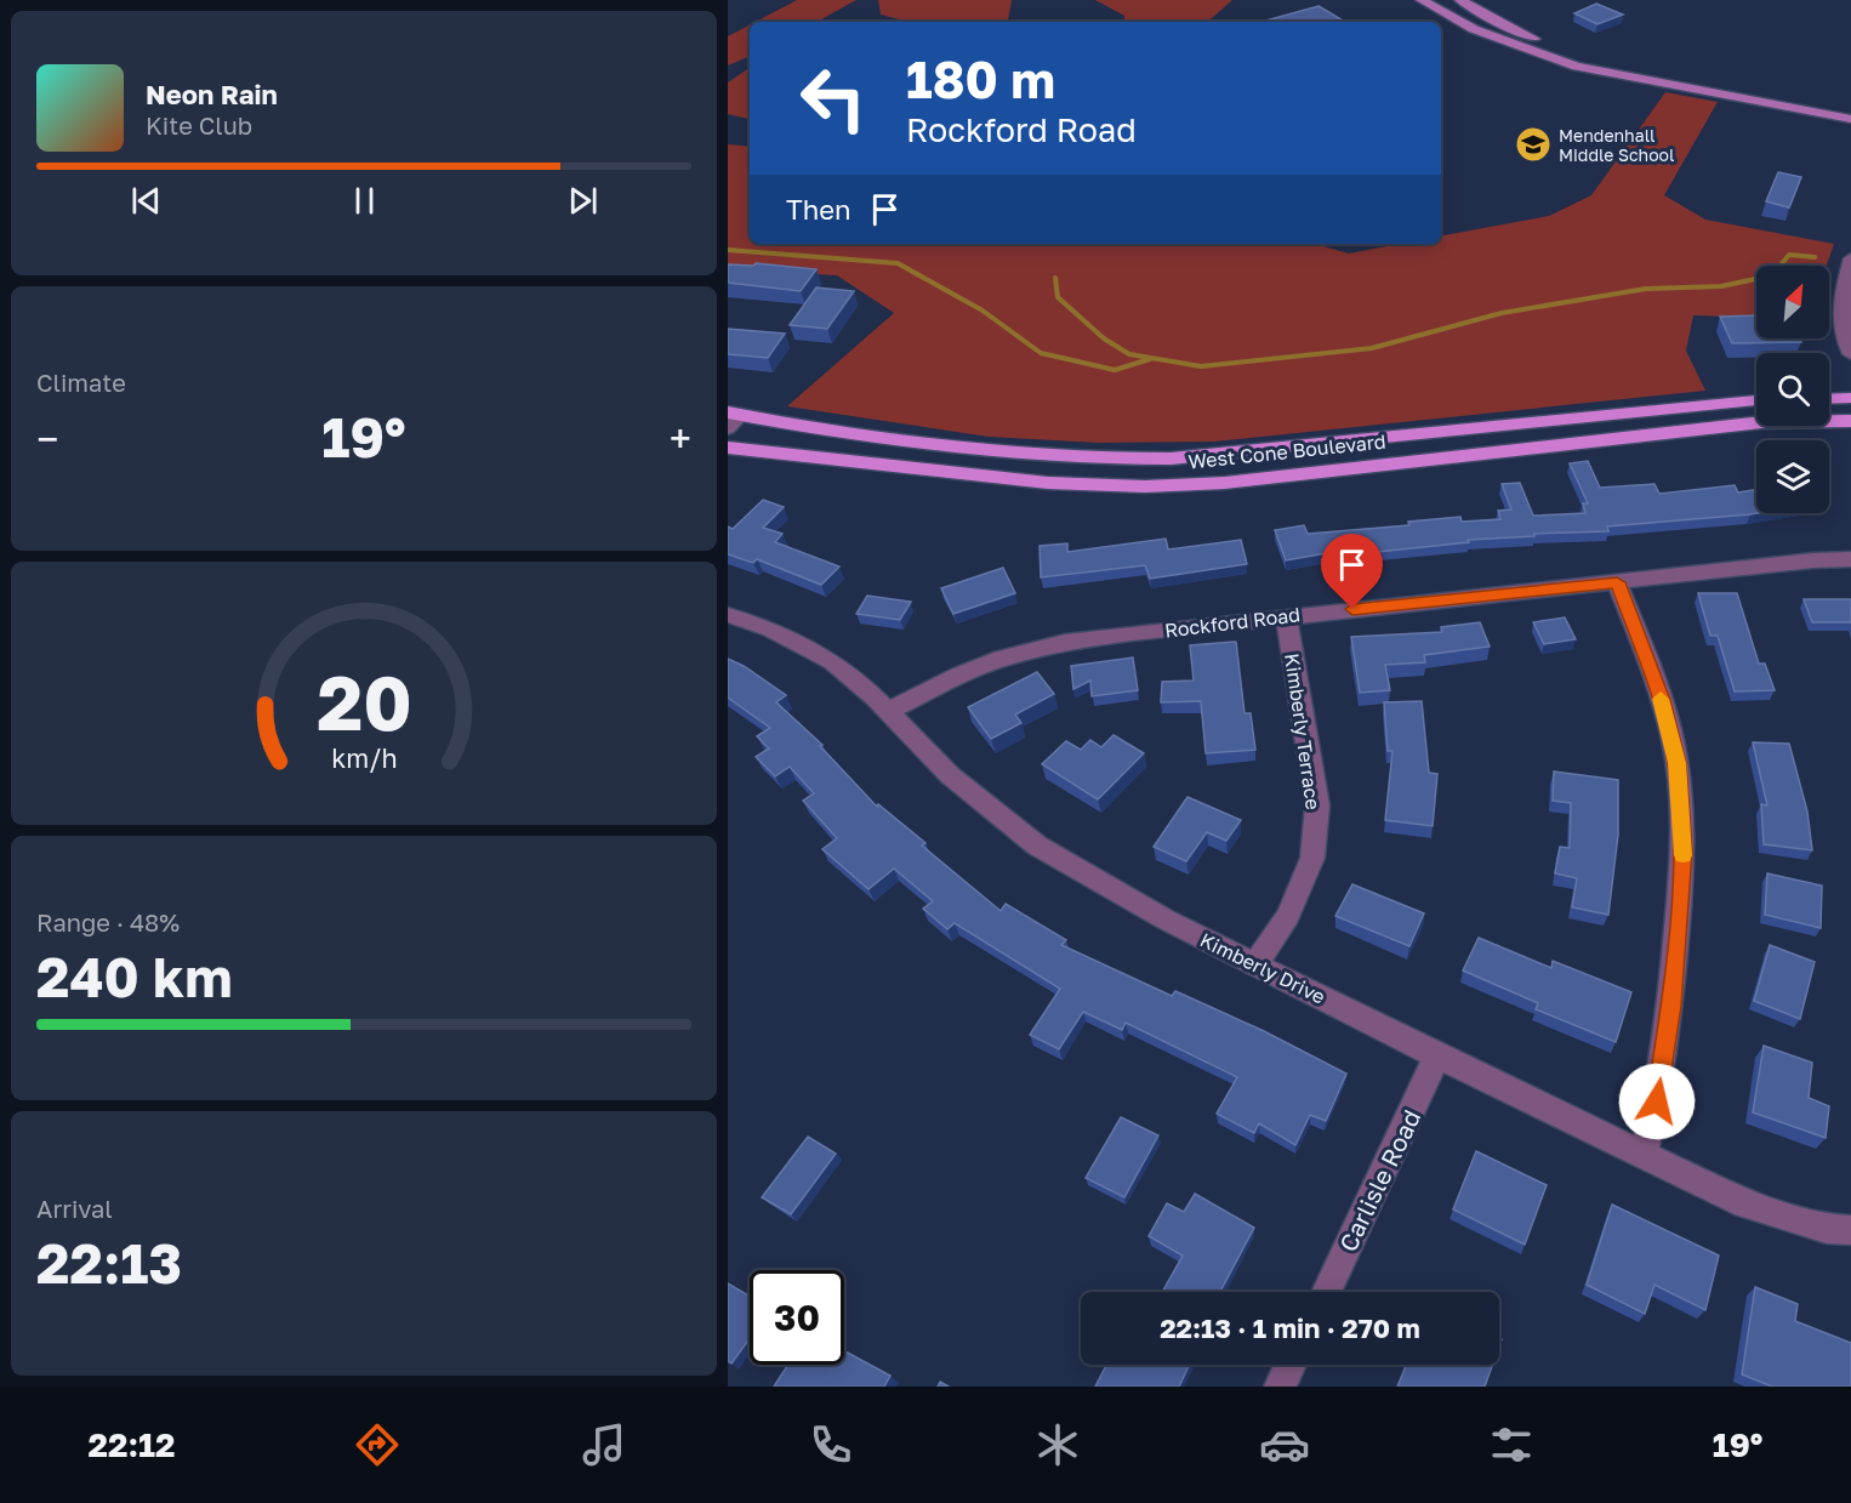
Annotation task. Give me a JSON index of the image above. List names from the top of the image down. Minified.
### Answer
{"streets":{"main road":["West Cone Boulevard"],"street":["Rockford Road","Kimberly Terrace","Kimberly Drive","Carlisle Road"]},"crossings":[["Rockford Road","Kimberly Terrace"],["Rockford Road","Kimberly Drive"],["Kimberly Terrace","Kimberly Drive"],["Kimberly Drive","Carlisle Road"]],"places":{"school or university":["Mendenhall Middle School"]},"north":"top right","page":{"turn":["180 m","Rockford Road"],"song":["Neon Rain","Kite Club"],"then":"Then","tile":["Climate",["Range · 48%","240 km"],["Arrival","22:13"]],"heat":["−","19°","+"],"limit":"30","trip":"22:13 · 1 min · 270 m","tabs":["22:12","19°"],"gauge":["20","km/h"]}}
